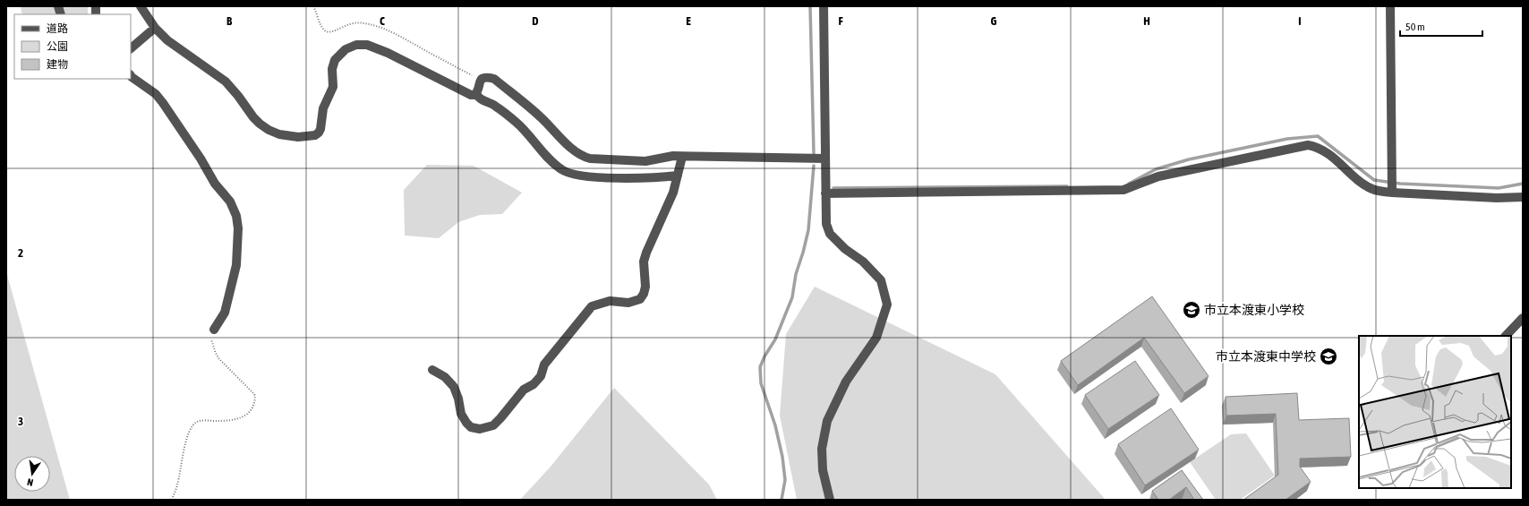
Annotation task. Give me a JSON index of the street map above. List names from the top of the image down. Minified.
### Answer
{"places":{"school or university":["市立本渡東小学校","市立本渡東中学校"]},"legend":["道路","公園","建物"],"scale_bar":"50 m","north":"bottom","grid":{"columns":["B","C","D","E","F","G","H","I"],"rows":["2","3"]}}
